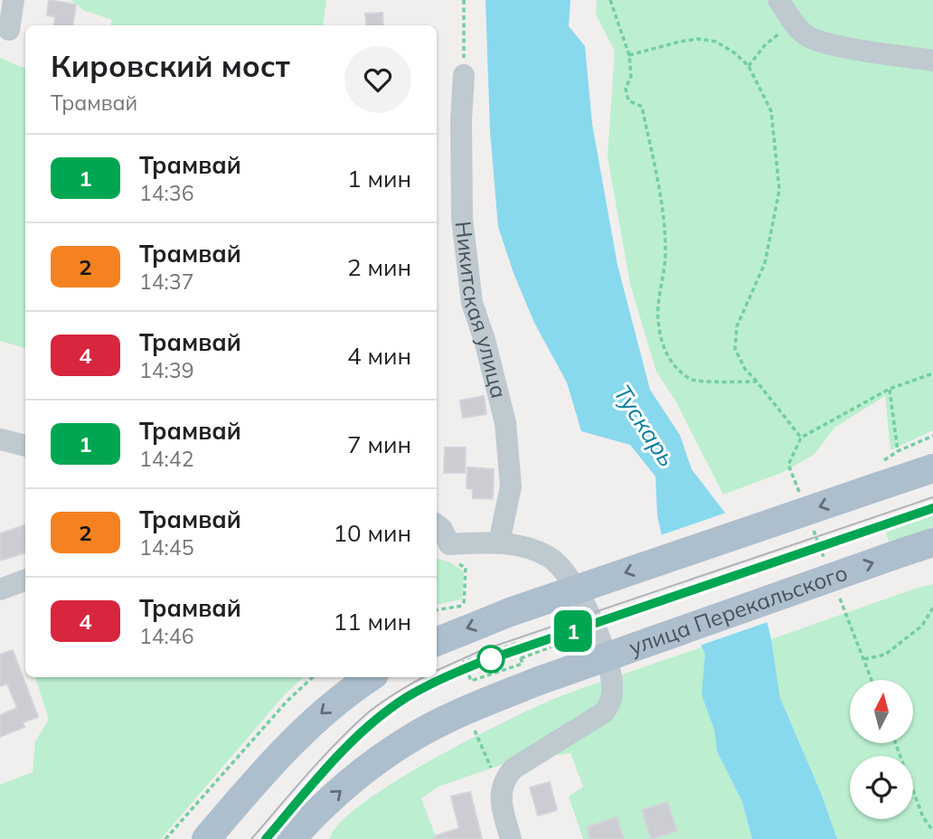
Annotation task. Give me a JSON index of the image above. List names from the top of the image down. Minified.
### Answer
{"streets":{"main road":["улица Перекальского"],"street":["Никитская улица"]},"water":["Тускарь"],"lines":["tram line 1"],"north":"top","page":{"on_map":"1","heading":["Кировский мост","Трамвай"],"list":[{"mark":"1","name":"Трамвай","note":"14:36","value":"1 мин"},{"mark":"2","name":"Трамвай","note":"14:37","value":"2 мин"},{"mark":"4","name":"Трамвай","note":"14:39","value":"4 мин"},{"mark":"1","name":"Трамвай","note":"14:42","value":"7 мин"},{"mark":"2","name":"Трамвай","note":"14:45","value":"10 мин"},{"mark":"4","name":"Трамвай","note":"14:46","value":"11 мин"}]}}
